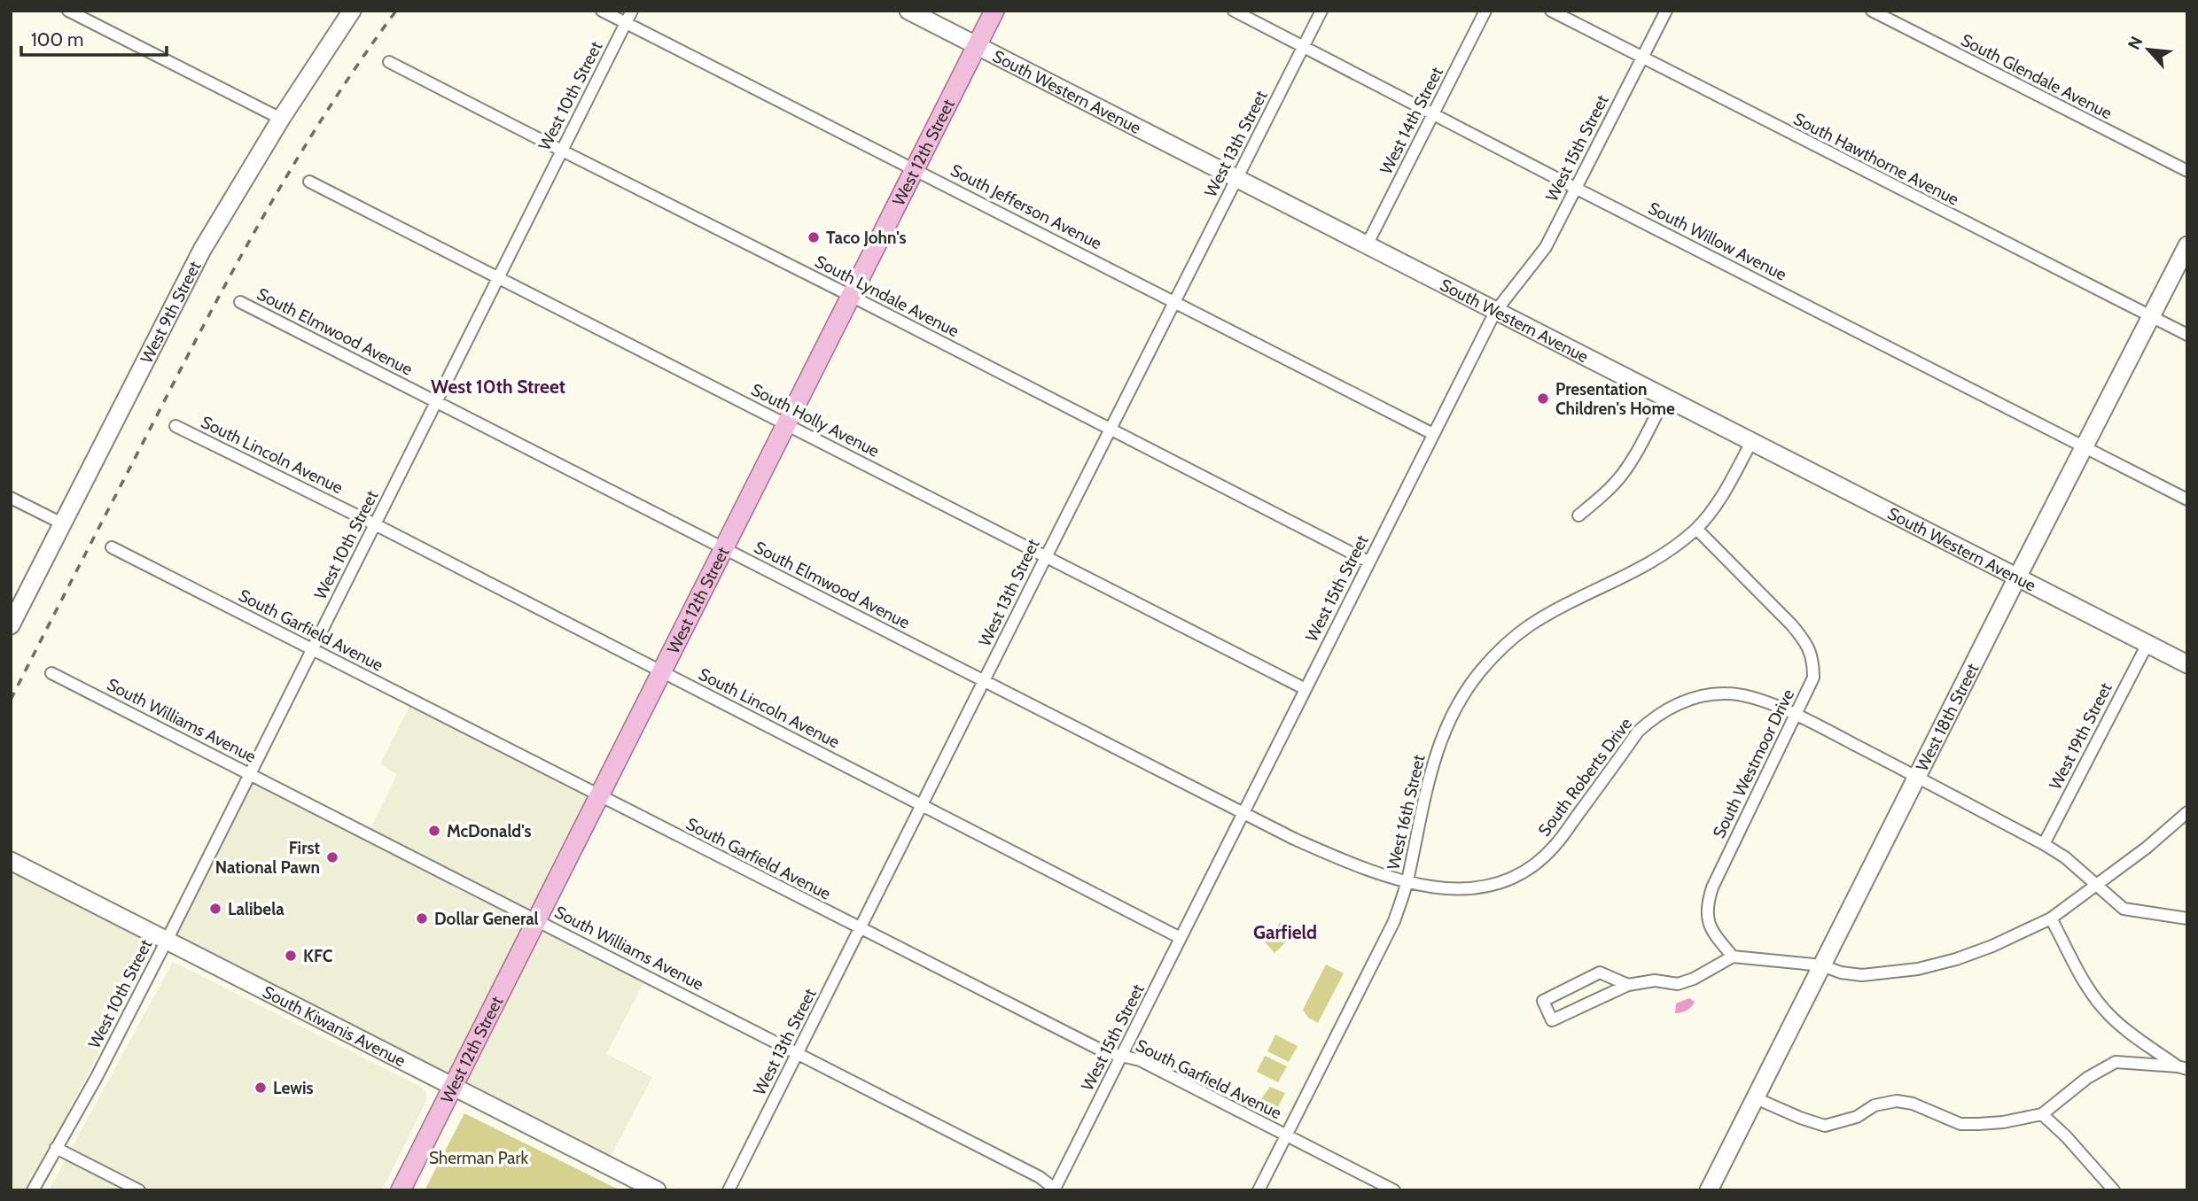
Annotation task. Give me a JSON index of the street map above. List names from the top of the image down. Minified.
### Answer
{"streets":{"main road":["West 12th Street"],"street":["South Glendale Avenue","South Western Avenue","West 10th Street","West 14th Street","West 13th Street","West 15th Street","South Hawthorne Avenue","South Jefferson Avenue","South Willow Avenue","South Lyndale Avenue","West 9th Street","South Elmwood Avenue","South Holly Avenue","South Lincoln Avenue","South Garfield Avenue","West 18th Street","South Williams Avenue","West 19th Street","South Westmoor Drive","South Roberts Drive","West 16th Street","South Kiwanis Avenue"]},"crossings":[["South Western Avenue","West 14th Street"],["South Western Avenue","West 13th Street"],["South Western Avenue","West 15th Street"],["South Western Avenue","West 12th Street"],["South Western Avenue","West 18th Street"],["South Western Avenue","West 19th Street"],["South Western Avenue","West 16th Street"],["West 10th Street","South Jefferson Avenue"],["West 10th Street","South Lyndale Avenue"],["West 10th Street","South Elmwood Avenue"],["West 10th Street","South Holly Avenue"],["West 10th Street","South Lincoln Avenue"],["West 10th Street","South Garfield Avenue"],["West 10th Street","South Williams Avenue"],["West 10th Street","South Kiwanis Avenue"],["West 14th Street","South Willow Avenue"],["West 13th Street","South Jefferson Avenue"],["West 13th Street","South Willow Avenue"],["West 13th Street","South Lyndale Avenue"],["West 13th Street","South Elmwood Avenue"],["West 13th Street","South Holly Avenue"],["West 13th Street","South Lincoln Avenue"],["West 13th Street","South Garfield Avenue"],["West 13th Street","South Williams Avenue"],["West 15th Street","South Hawthorne Avenue"],["West 15th Street","South Jefferson Avenue"],["West 15th Street","South Willow Avenue"],["West 15th Street","South Lyndale Avenue"],["West 15th Street","South Elmwood Avenue"],["West 15th Street","South Holly Avenue"],["West 15th Street","South Lincoln Avenue"],["West 15th Street","South Garfield Avenue"],["West 15th Street","South Williams Avenue"],["West 15th Street","South Roberts Drive"],["West 12th Street","South Jefferson Avenue"],["West 12th Street","South Lyndale Avenue"],["West 12th Street","South Elmwood Avenue"],["West 12th Street","South Holly Avenue"],["West 12th Street","South Lincoln Avenue"],["West 12th Street","South Garfield Avenue"],["West 12th Street","South Williams Avenue"],["West 12th Street","South Kiwanis Avenue"],["South Hawthorne Avenue","West 18th Street"],["South Willow Avenue","West 18th Street"],["South Elmwood Avenue","South Roberts Drive"],["South Garfield Avenue","West 16th Street"],["West 18th Street","South Roberts Drive"],["South Westmoor Drive","South Roberts Drive"],["South Westmoor Drive","West 16th Street"],["South Roberts Drive","West 16th Street"]],"districts":["West 10th Street","Garfield"],"parks":["Sherman Park"],"places":["Taco John's","Presentation Children's Home","McDonald's","First National Pawn","Lalibela","Dollar General","KFC","Lewis"],"scale_bar":"100 m","north":"top left"}
